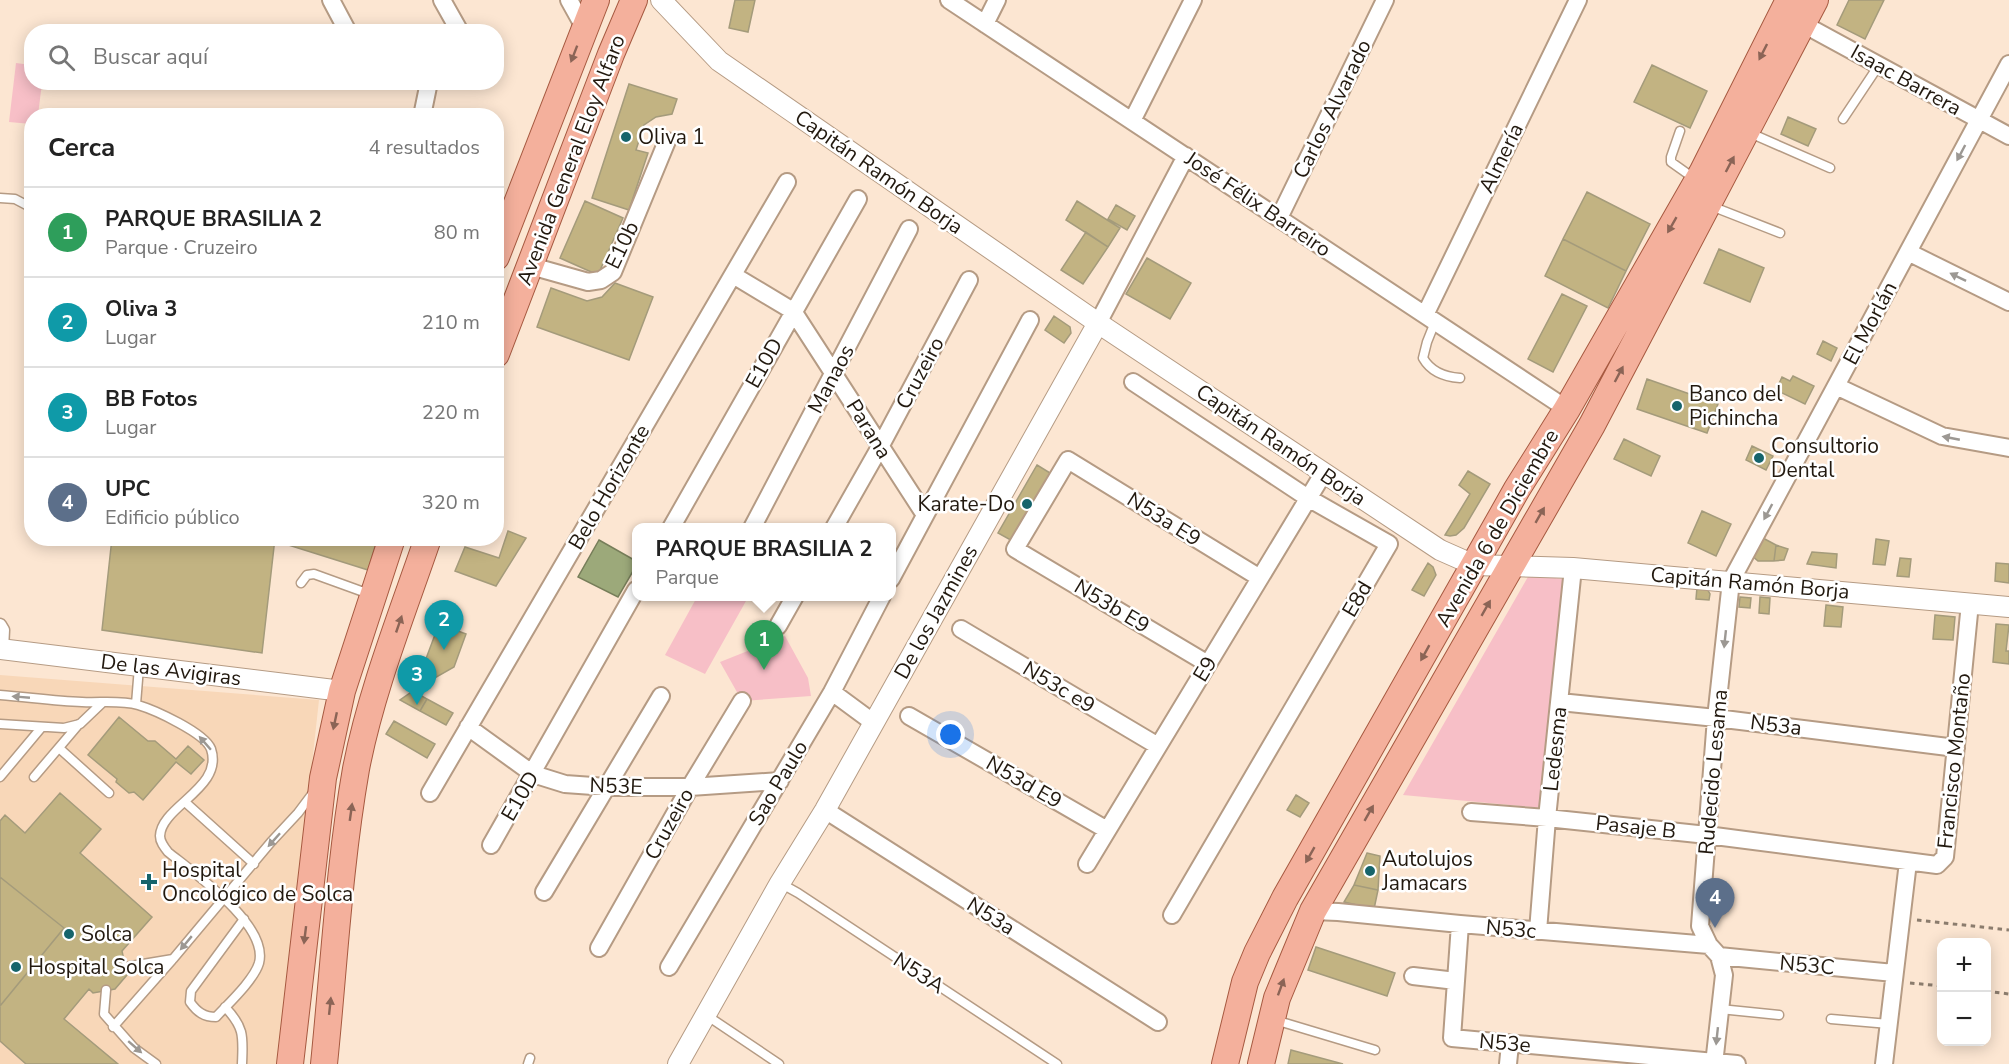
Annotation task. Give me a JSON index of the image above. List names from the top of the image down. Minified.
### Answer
{"streets":{"main road":["Avenida General Eloy Alfaro","Avenida 6 de Diciembre"],"street":["Isaac Barrera","Carlos Alvarado","Almería","Capitán Ramón Borja","José Félix Barreiro","E10b","El Morlán","E10D","Cruzeiro","Manaos","Parana","Belo Horizonte","N53a E9","E8d","N53b E9","De los Jazmines","E9","De las Avigiras","N53c e9","N53a","Ledesma","Francisco Montaño","Rudecido Lesama","N53d E9","Sao Paulo","N53E","Pasaje B","N53c","N53C","N53e"],"lane":["N53A"]},"crossings":[["Isaac Barrera","El Morlán"],["Isaac Barrera","Avenida 6 de Diciembre"],["Carlos Alvarado","José Félix Barreiro"],["Almería","José Félix Barreiro"],["Avenida General Eloy Alfaro","E10b"],["Capitán Ramón Borja","El Morlán"],["Capitán Ramón Borja","Avenida 6 de Diciembre"],["Capitán Ramón Borja","De los Jazmines"],["Capitán Ramón Borja","E9"],["Capitán Ramón Borja","Ledesma"],["Capitán Ramón Borja","Francisco Montaño"],["Capitán Ramón Borja","Rudecido Lesama"],["José Félix Barreiro","Avenida 6 de Diciembre"],["José Félix Barreiro","De los Jazmines"],["El Morlán","Rudecido Lesama"],["E10D","Parana"],["E10D","N53E"],["Cruzeiro","Parana"],["Cruzeiro","N53E"],["Manaos","Parana"],["Parana","Belo Horizonte"],["Belo Horizonte","N53E"],["N53a E9","N53b E9"],["N53a E9","E9"],["Avenida 6 de Diciembre","N53c"],["E8d","E9"],["N53b E9","E9"],["De los Jazmines","N53a"],["De los Jazmines","N53A"],["E9","N53c e9"],["E9","N53d E9"],["N53a","Ledesma"],["N53a","Francisco Montaño"],["N53a","Rudecido Lesama"],["Ledesma","Pasaje B"],["Ledesma","N53c"],["Francisco Montaño","Pasaje B"],["Francisco Montaño","N53C"],["Rudecido Lesama","Pasaje B"],["Rudecido Lesama","N53c"],["Rudecido Lesama","N53C"],["Rudecido Lesama","N53e"],["Sao Paulo","N53E"],["N53c","N53C"]],"one_way":["El Morlán","Rudecido Lesama"],"places":{"other":["Oliva 1","Banco del Pichincha","Consultorio Dental","Karate-Do","Autolujos Jamacars","Solca","Hospital Solca"],"health":["Hospital Oncológico de Solca"]},"page":{"search":"Buscar aquí","heading":["Cerca","4 resultados"],"list":[{"mark":"1","name":"PARQUE BRASILIA 2","note":"Parque · Cruzeiro","value":"80 m"},{"mark":"2","name":"Oliva 3","note":"Lugar","value":"210 m"},{"mark":"3","name":"BB Fotos","note":"Lugar","value":"220 m"},{"mark":"4","name":"UPC","note":"Edificio público","value":"320 m"}],"popup":["PARQUE BRASILIA 2","Parque"],"pins":["2","1","3","4"],"map_buttons":["+","−"]}}
